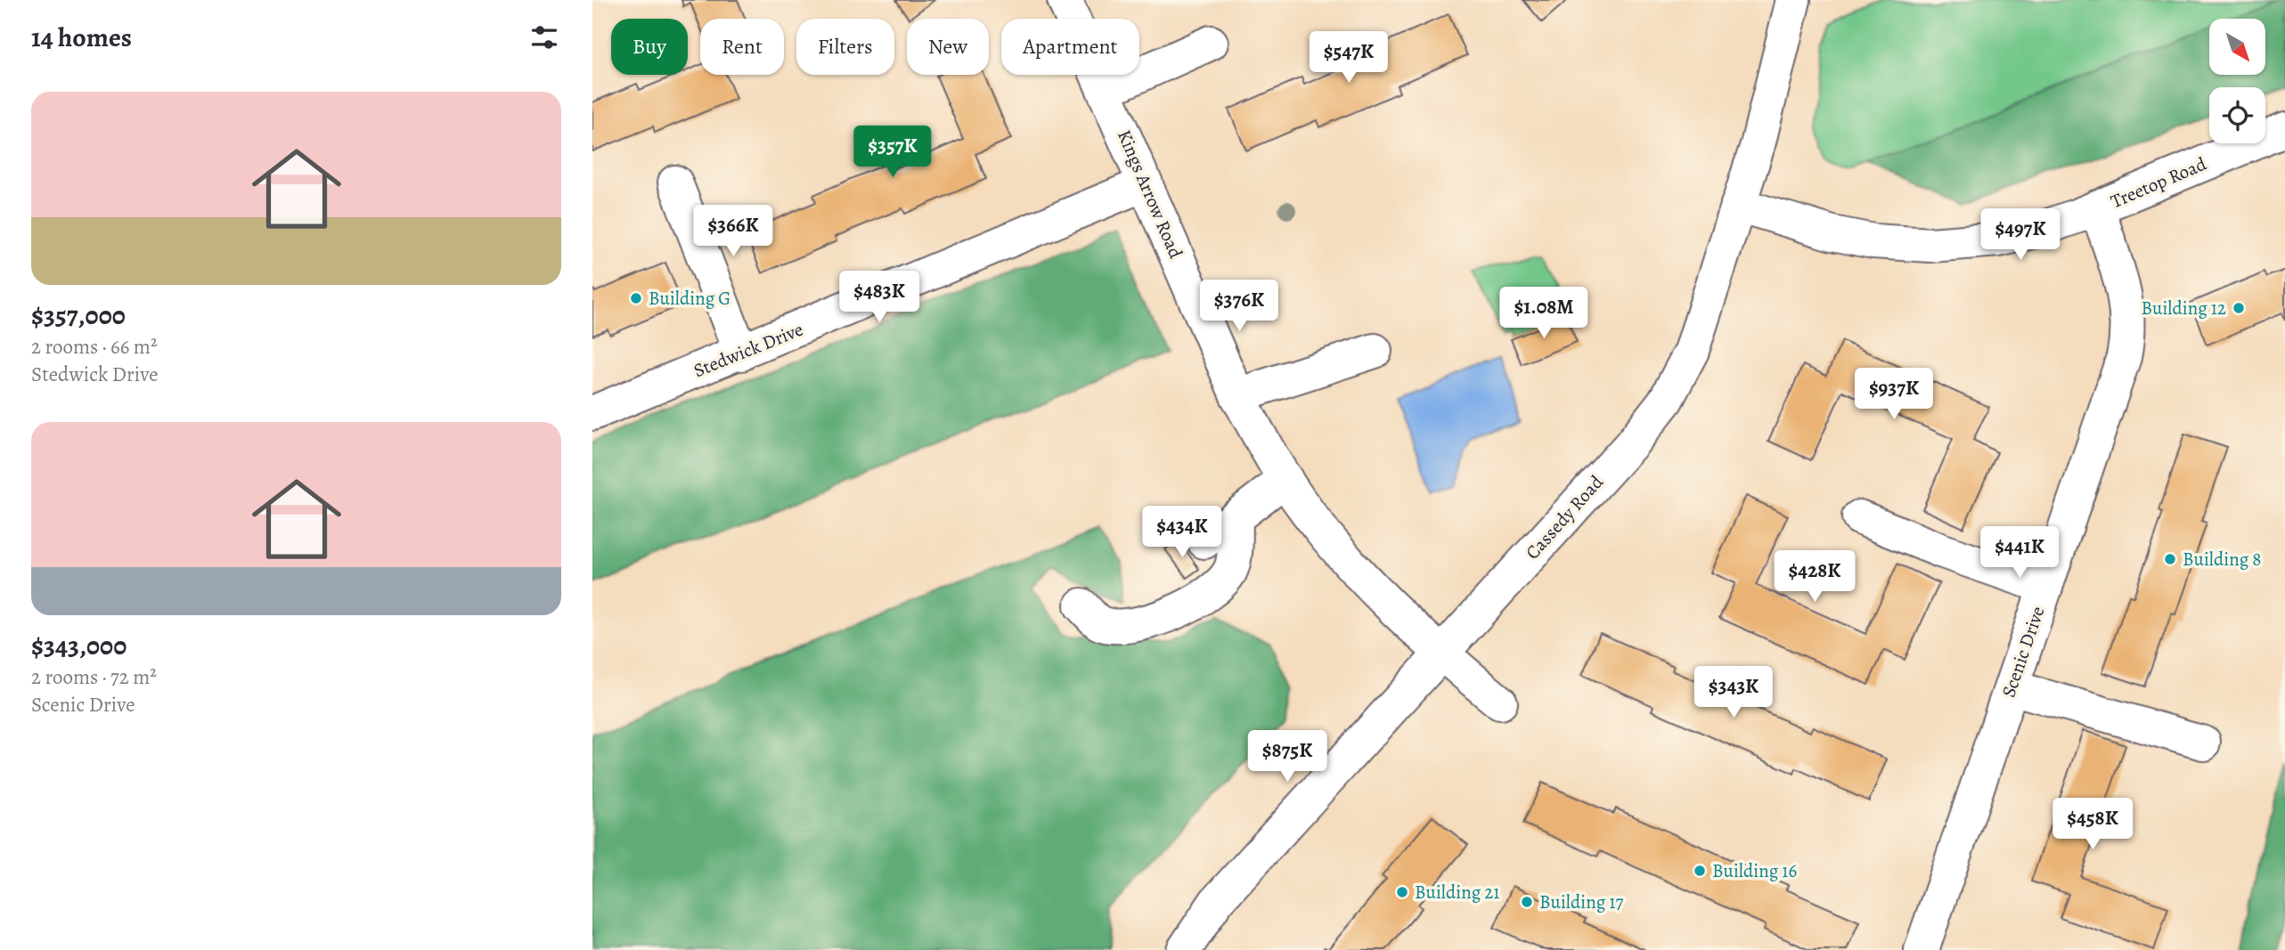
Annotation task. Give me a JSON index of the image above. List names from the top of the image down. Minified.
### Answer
{"streets":{"street":["Treetop Road","Kings Arrow Road","Stedwick Drive","Cassedy Road","Scenic Drive"]},"crossings":[["Treetop Road","Cassedy Road"],["Treetop Road","Scenic Drive"],["Kings Arrow Road","Stedwick Drive"],["Kings Arrow Road","Cassedy Road"]],"places":["Building G","Building 12","Building 8","Building 16","Building 21","Building 17"],"north":"bottom right","page":{"heading":"14 homes","chip":["Buy","Rent","Filters","New","Apartment"],"price":["$547K","$357K","$366K","$497K","$483K","$376K","$1.08M","$937K","$434K","$441K","$428K","$343K","$875K","$458K"],"list":[{"name":"$357,000","note":"2 rooms · 66 m² · Stedwick Drive"},{"name":"$343,000","note":"2 rooms · 72 m² · Scenic Drive"}]}}
